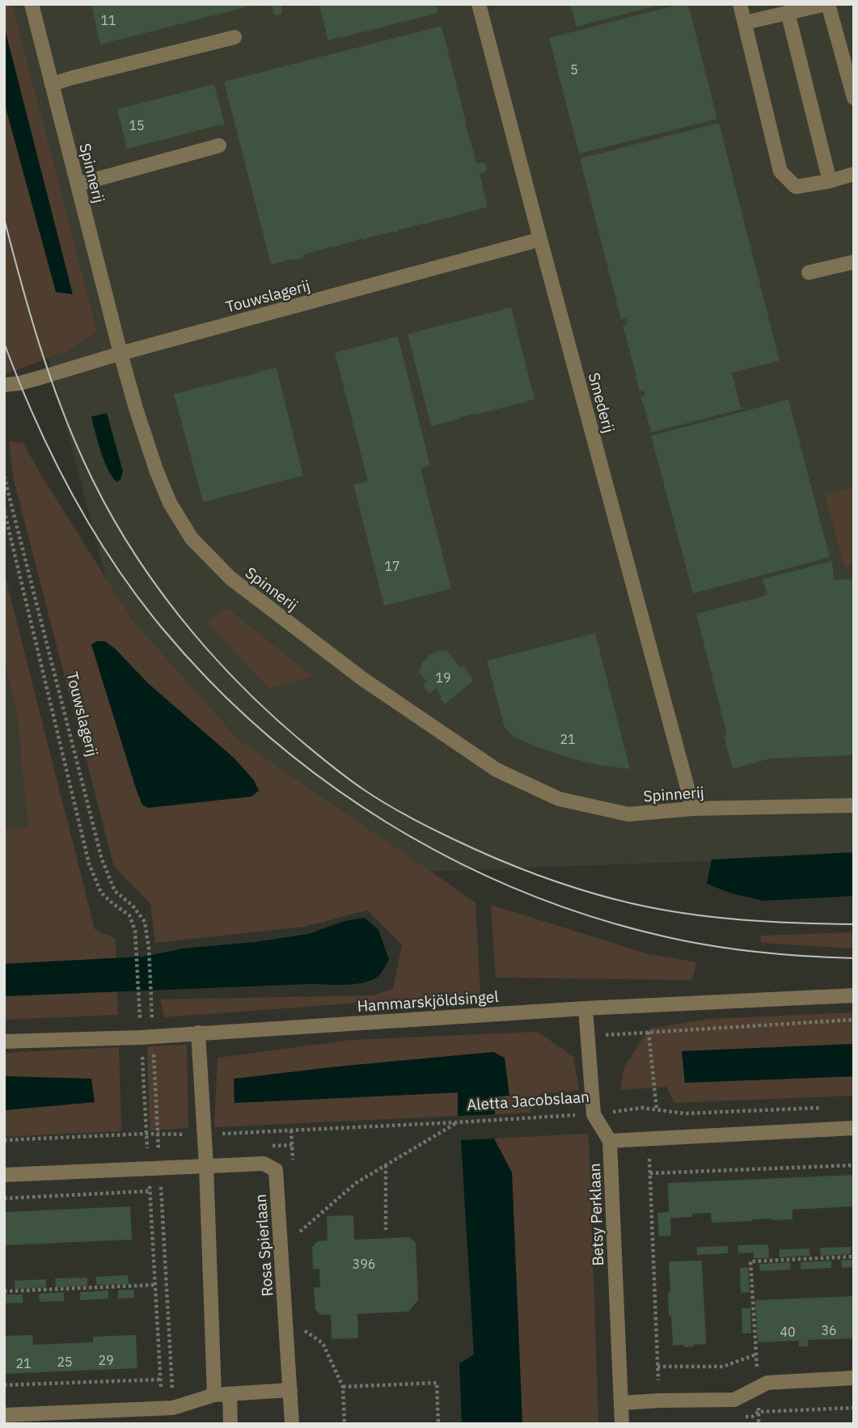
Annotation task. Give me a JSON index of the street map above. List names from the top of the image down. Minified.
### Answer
{"streets":{"street":["Spinnerij","Touwslagerij","Smederij","Hammarskjöldsingel","Betsy Perklaan","Rosa Spierlaan"],"path":["Aletta Jacobslaan"]},"crossings":[["Spinnerij","Touwslagerij"],["Spinnerij","Smederij"],["Touwslagerij","Smederij"],["Touwslagerij","Hammarskjöldsingel"],["Touwslagerij","Aletta Jacobslaan"],["Hammarskjöldsingel","Betsy Perklaan"],["Aletta Jacobslaan","Betsy Perklaan"]],"house_numbers":["11","5","15","17","19","21","396","36","40","29","25","21"]}
